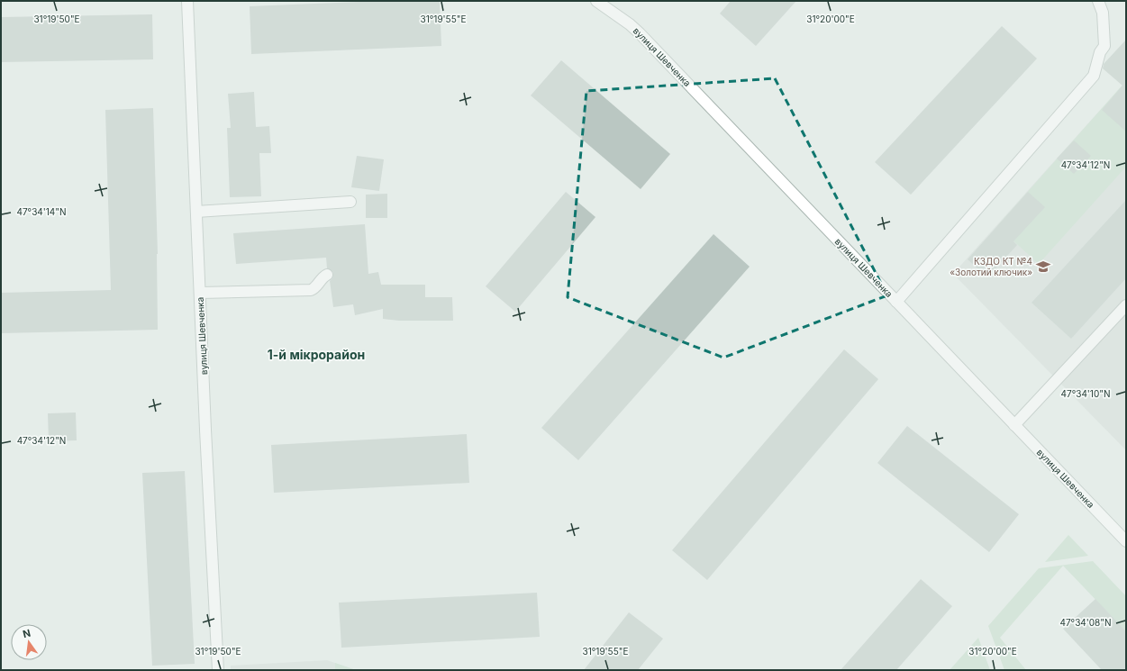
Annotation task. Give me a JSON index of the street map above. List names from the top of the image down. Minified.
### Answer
{"streets":{"street":["вулиця Шевченка"]},"districts":["1-й мікрорайон"],"places":{"school or university":["КЗДО КТ №4 «Золотий ключик»"]},"north":"top","coordinates":["31°19'50\"E","31°19'55\"E","31°20'00\"E","47°34'12\"N","47°34'14\"N","47°34'10\"N","47°34'08\"N"]}
